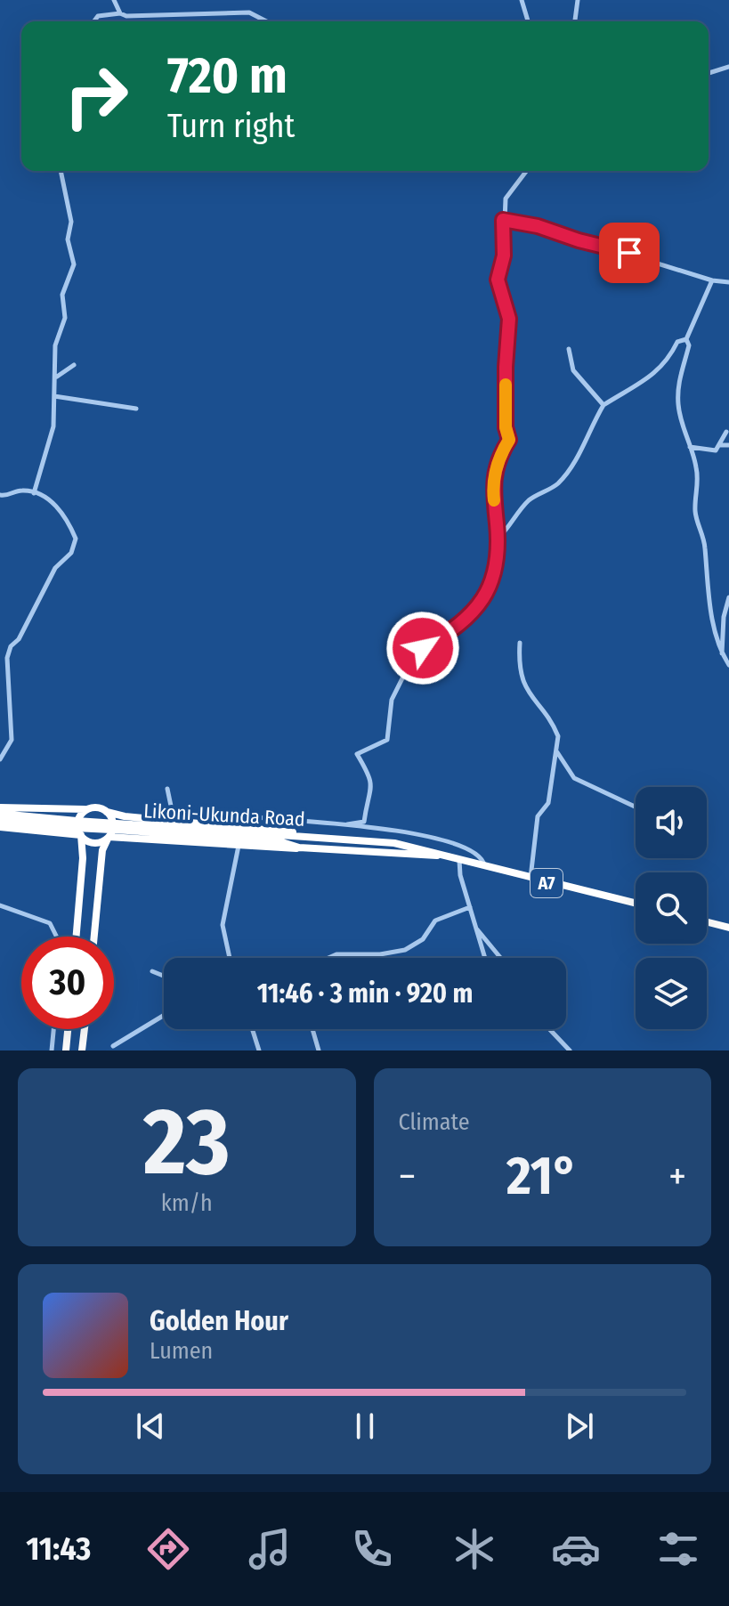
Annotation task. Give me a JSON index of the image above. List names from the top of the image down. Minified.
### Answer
{"streets":{"highway":["Likoni-Ukunda Road","A7"]},"page":{"turn":["720 m","Turn right"],"limit":"30","trip":"11:46 · 3 min · 920 m","tile":[["23","km/h"],"Climate"],"heat":["−","21°","+"],"song":["Golden Hour","Lumen"],"tabs":"11:43"}}
